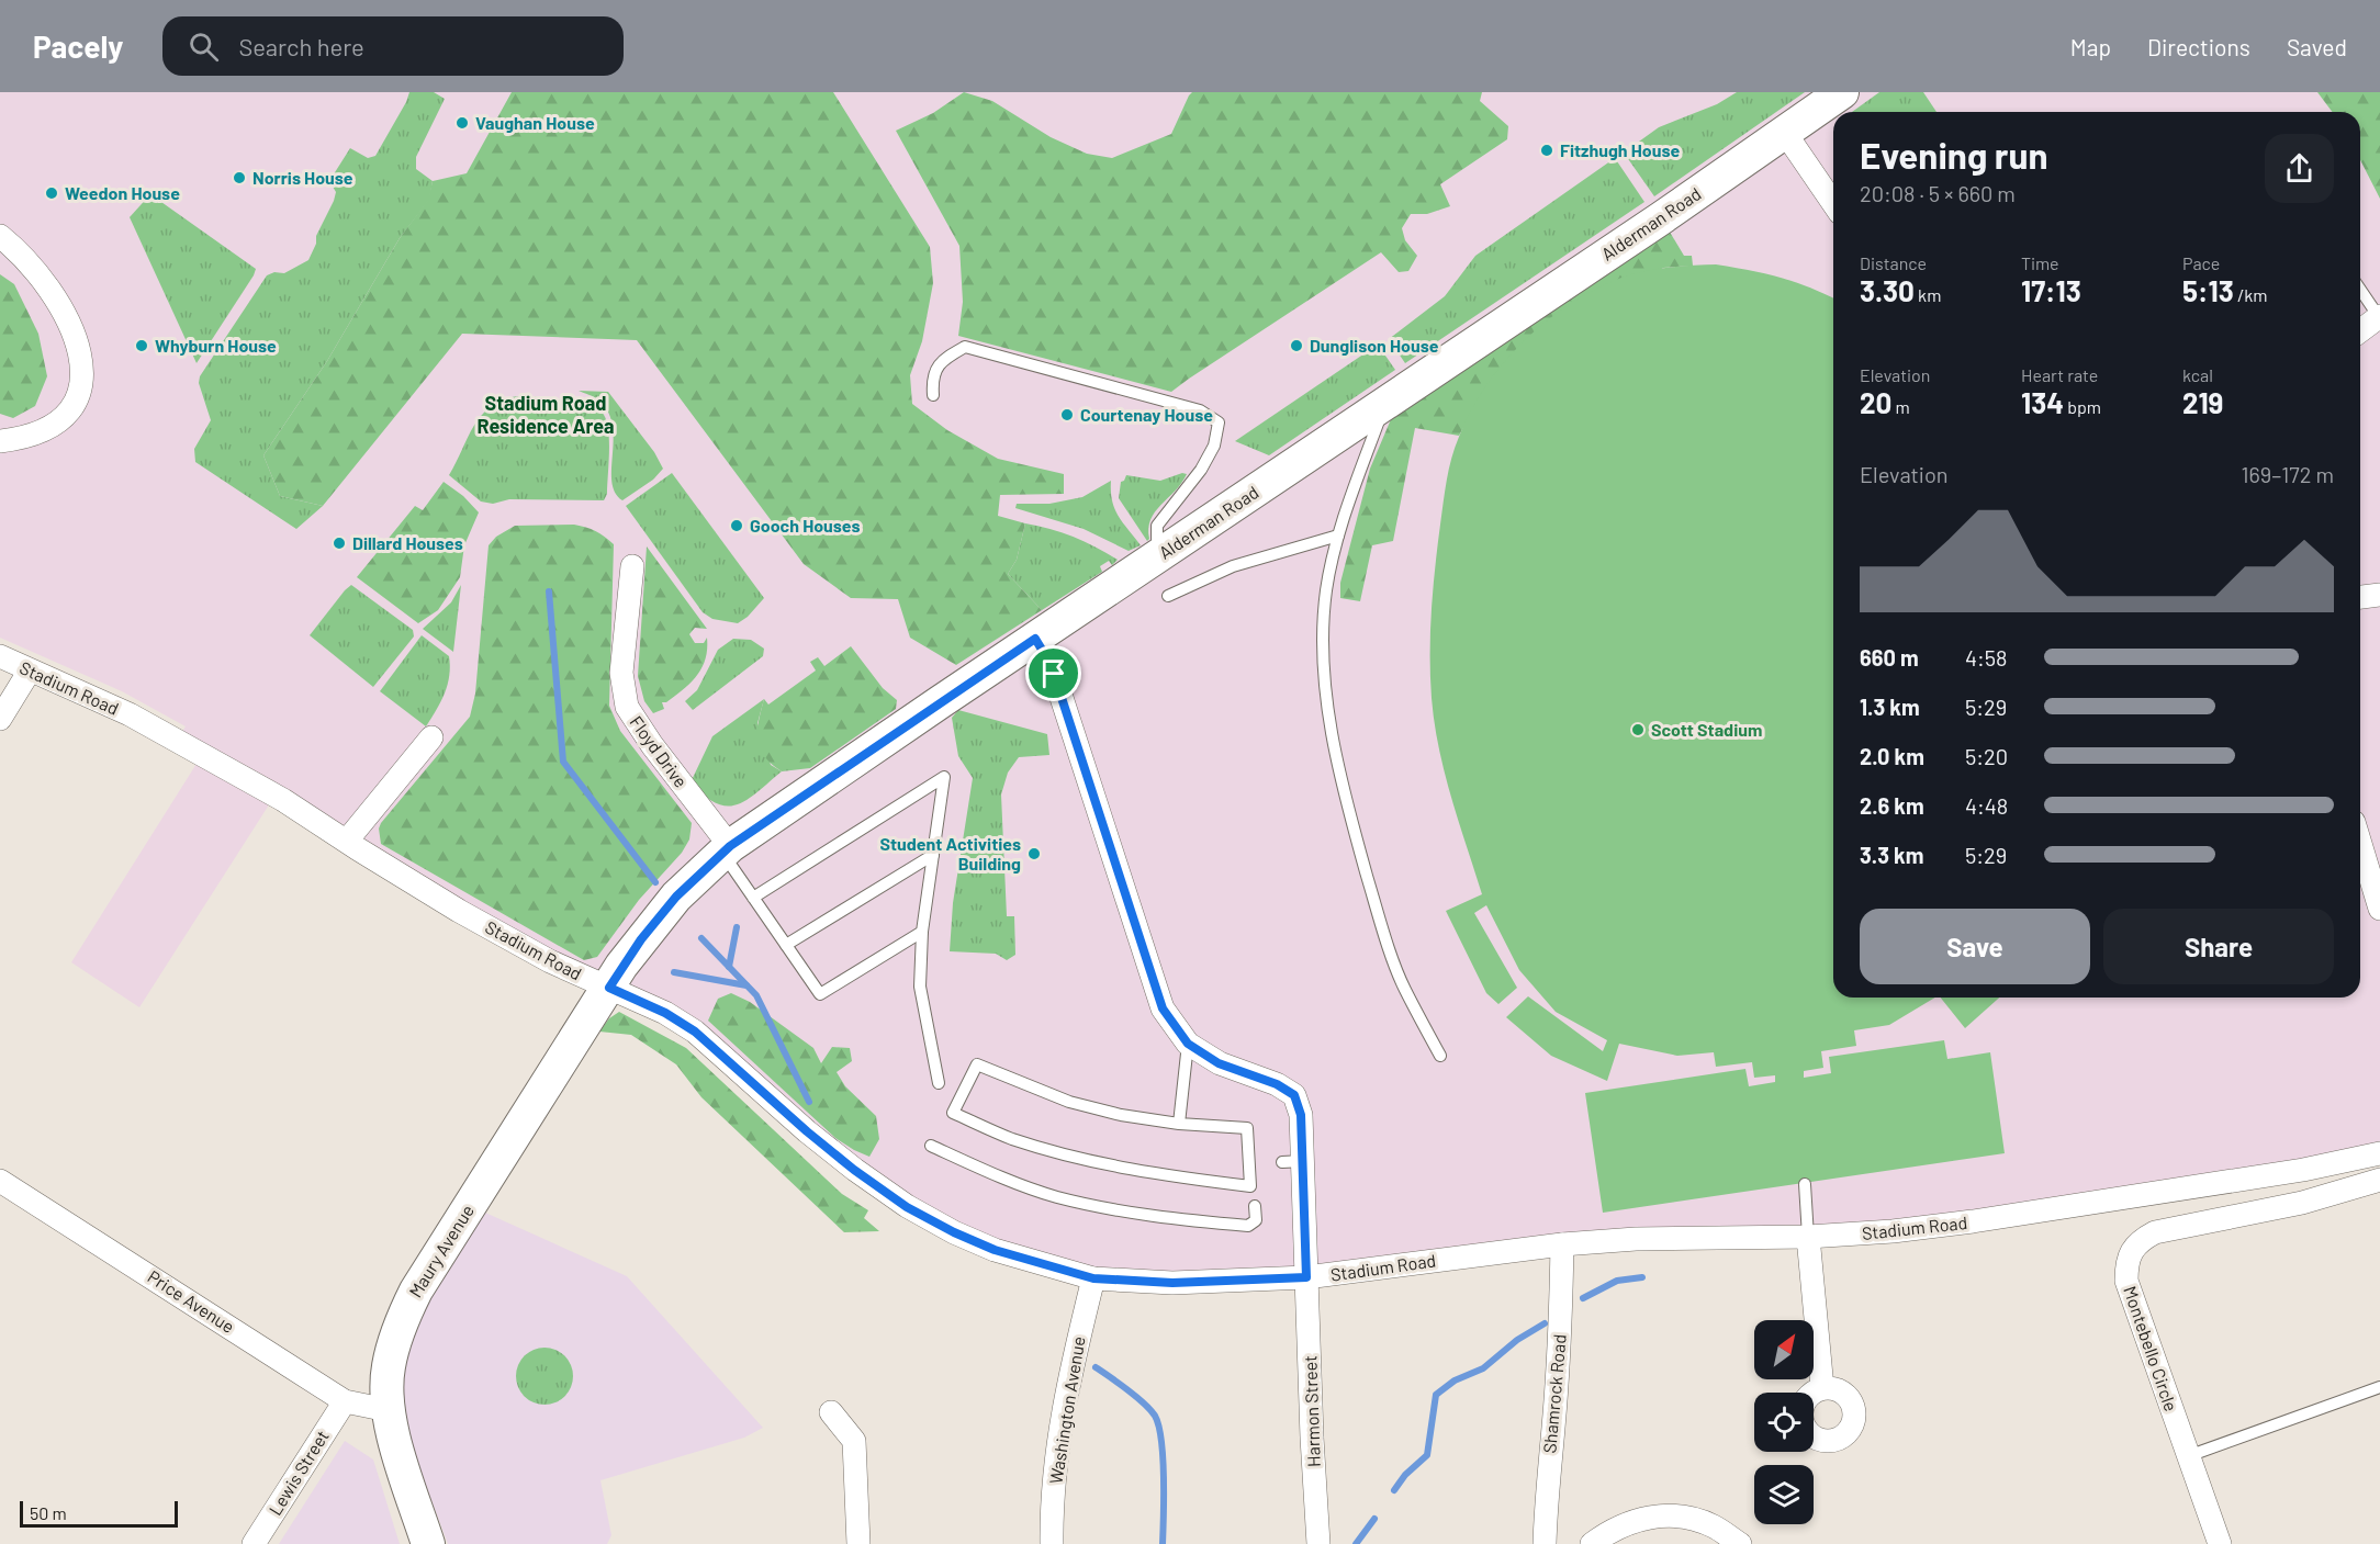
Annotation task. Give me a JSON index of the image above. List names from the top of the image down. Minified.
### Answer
{"streets":{"main road":["Alderman Road","Maury Avenue"],"street":["Stadium Road","Floyd Drive","Price Avenue","Montebello Circle","Shamrock Road","Washington Avenue","Harmon Street","Lewis Street"]},"crossings":[["Alderman Road","Stadium Road"],["Alderman Road","Floyd Drive"],["Alderman Road","Maury Avenue"],["Stadium Road","Maury Avenue"],["Stadium Road","Shamrock Road"],["Stadium Road","Washington Avenue"],["Stadium Road","Harmon Street"],["Maury Avenue","Price Avenue"],["Price Avenue","Lewis Street"]],"districts":["Stadium Road Residence Area"],"places":["Vaughan House","Fitzhugh House","Norris House","Weedon House","Whyburn House","Dunglison House","Courtenay House","Gooch Houses","Dillard Houses","Scott Stadium","Student Activities Building"],"scale_bar":"50 m","north":"top right","page":{"header":"Pacely","search":"Search here","nav":["Map","Directions","Saved"],"heading":["Evening run","20:08 · 5 × 660 m"],"stats":[["Distance","3.30 km"],["Time","17:13"],["Pace","5:13 /km"],["Elevation","20 m"],["Heart rate","134 bpm"],["kcal","219"]],"chart":["Elevation","169–172 m"],"list":[{"name":"660 m","note":"4:58"},{"name":"1.3 km","note":"5:29"},{"name":"2.0 km","note":"5:20"},{"name":"2.6 km","note":"4:48"},{"name":"3.3 km","note":"5:29"}],"buttons":["Save","Share"],"scale":"50 m"}}
